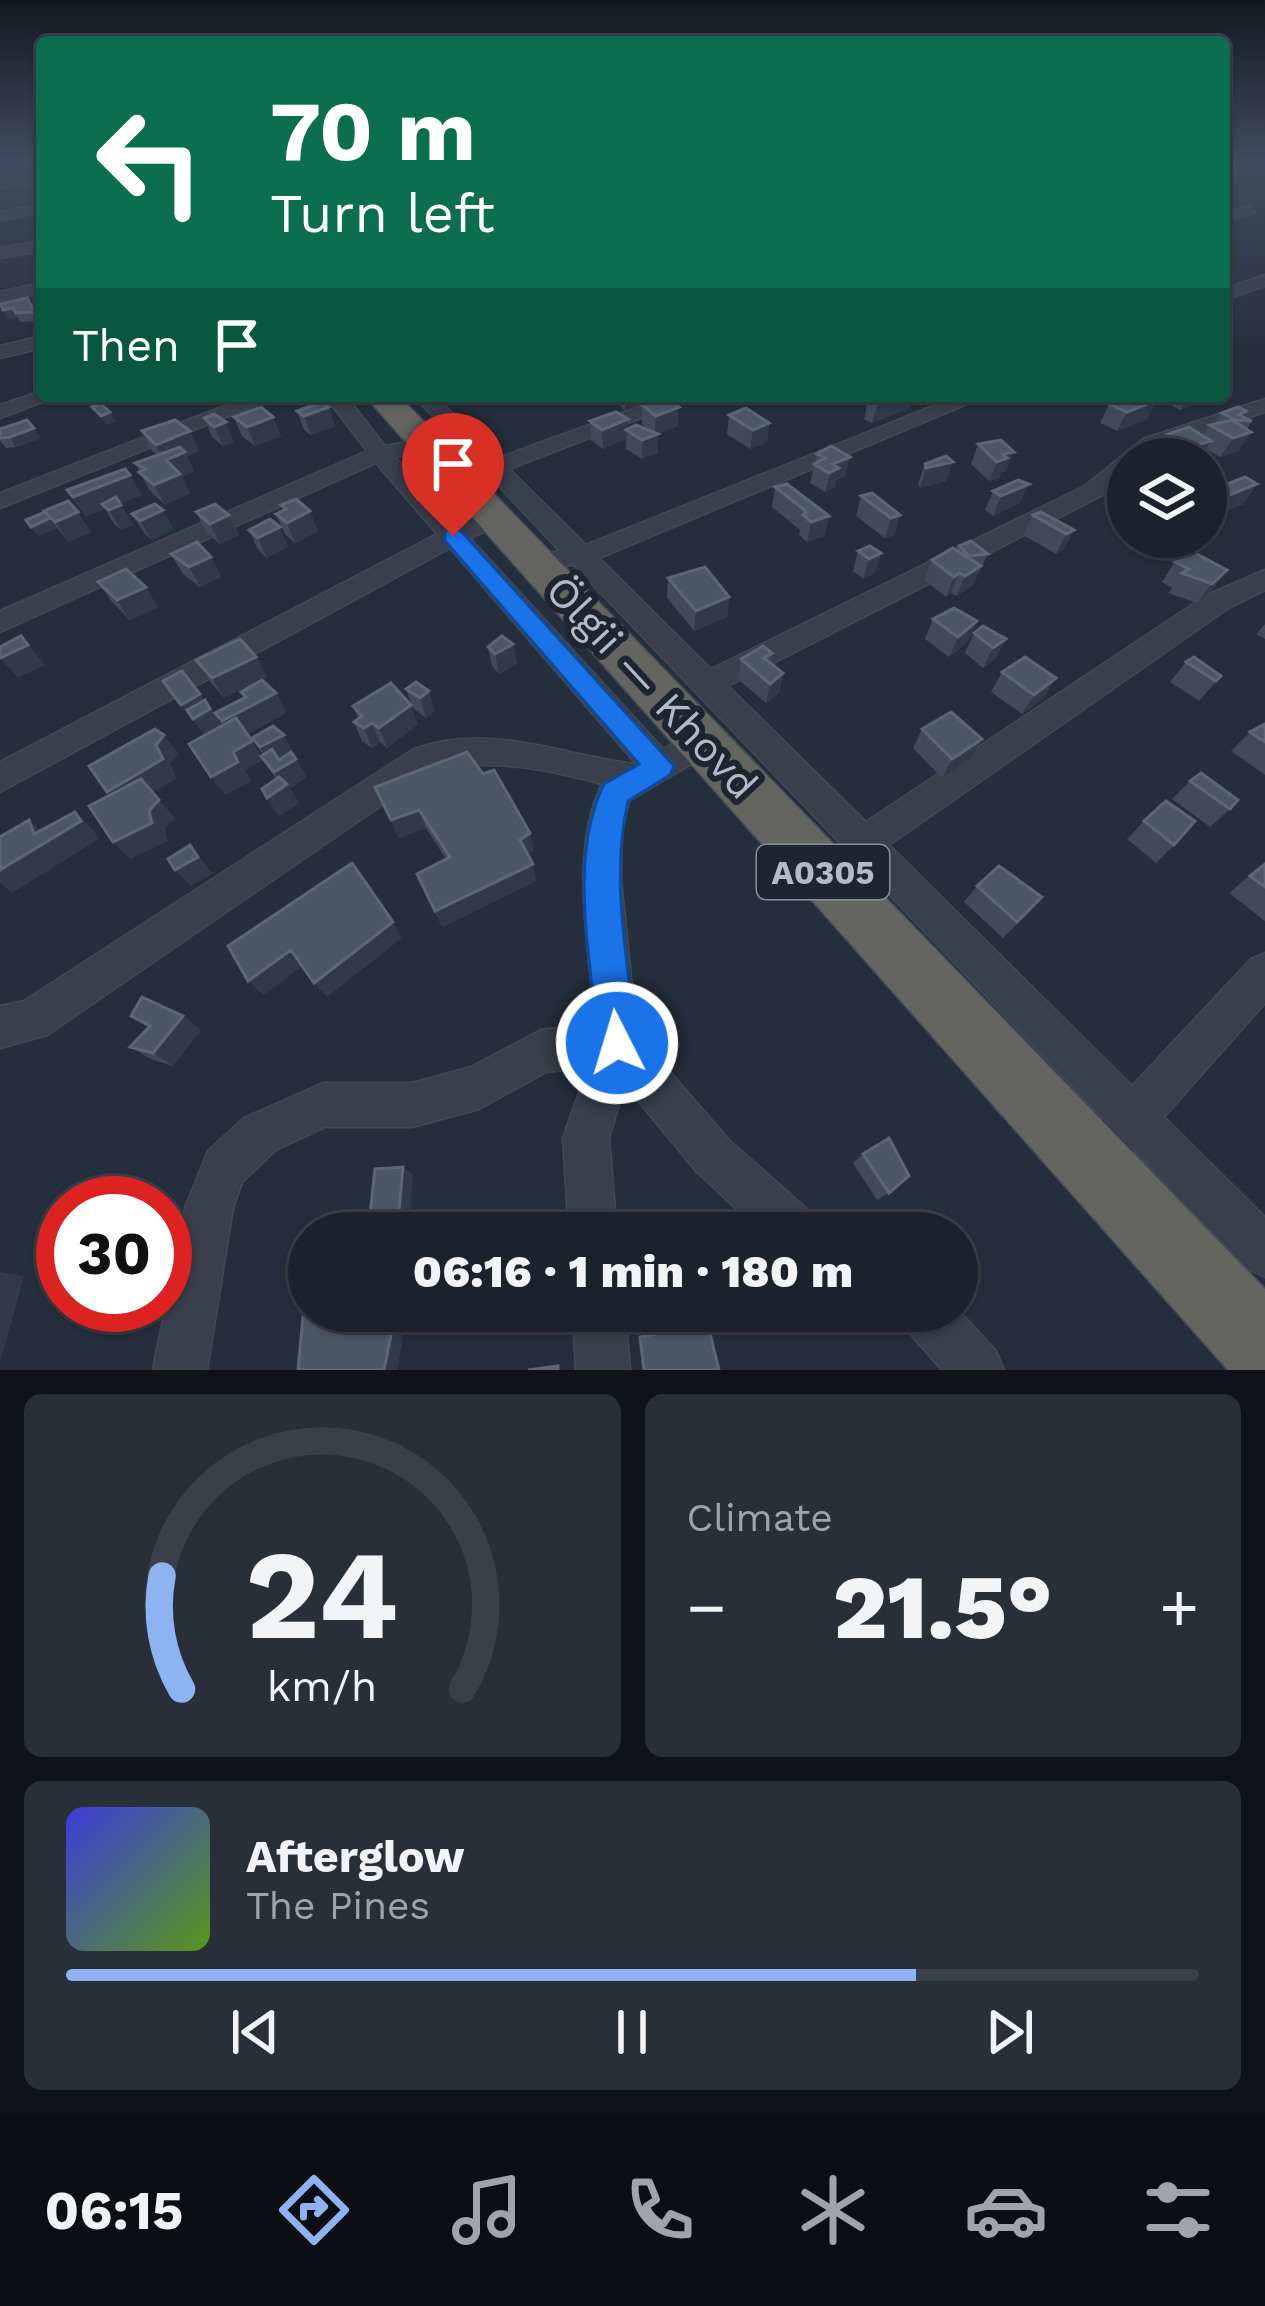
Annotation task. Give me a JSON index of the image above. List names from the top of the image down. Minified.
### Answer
{"streets":{"highway":["Ölgii — Khovd","A0305"]},"page":{"turn":["70 m","Turn left"],"then":"Then","limit":"30","trip":"06:16 · 1 min · 180 m","tile":"Climate","heat":["−","21.5°","+"],"song":["Afterglow","The Pines"],"tabs":"06:15","gauge":["24","km/h"]}}
